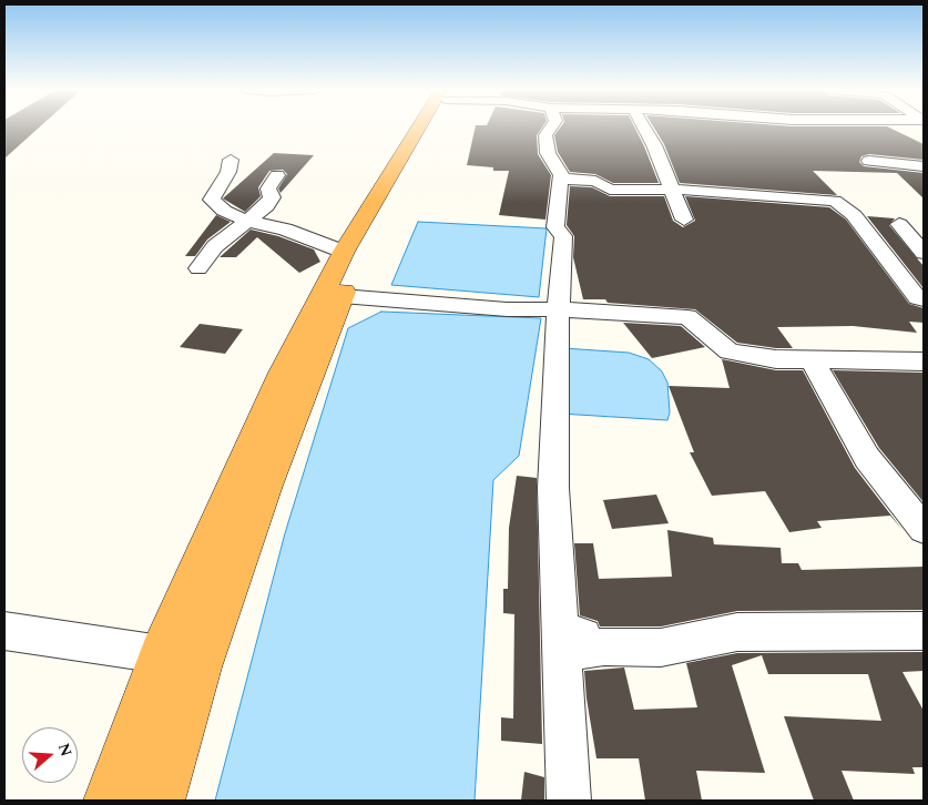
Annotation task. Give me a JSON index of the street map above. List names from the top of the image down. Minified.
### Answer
{"north":"right"}
